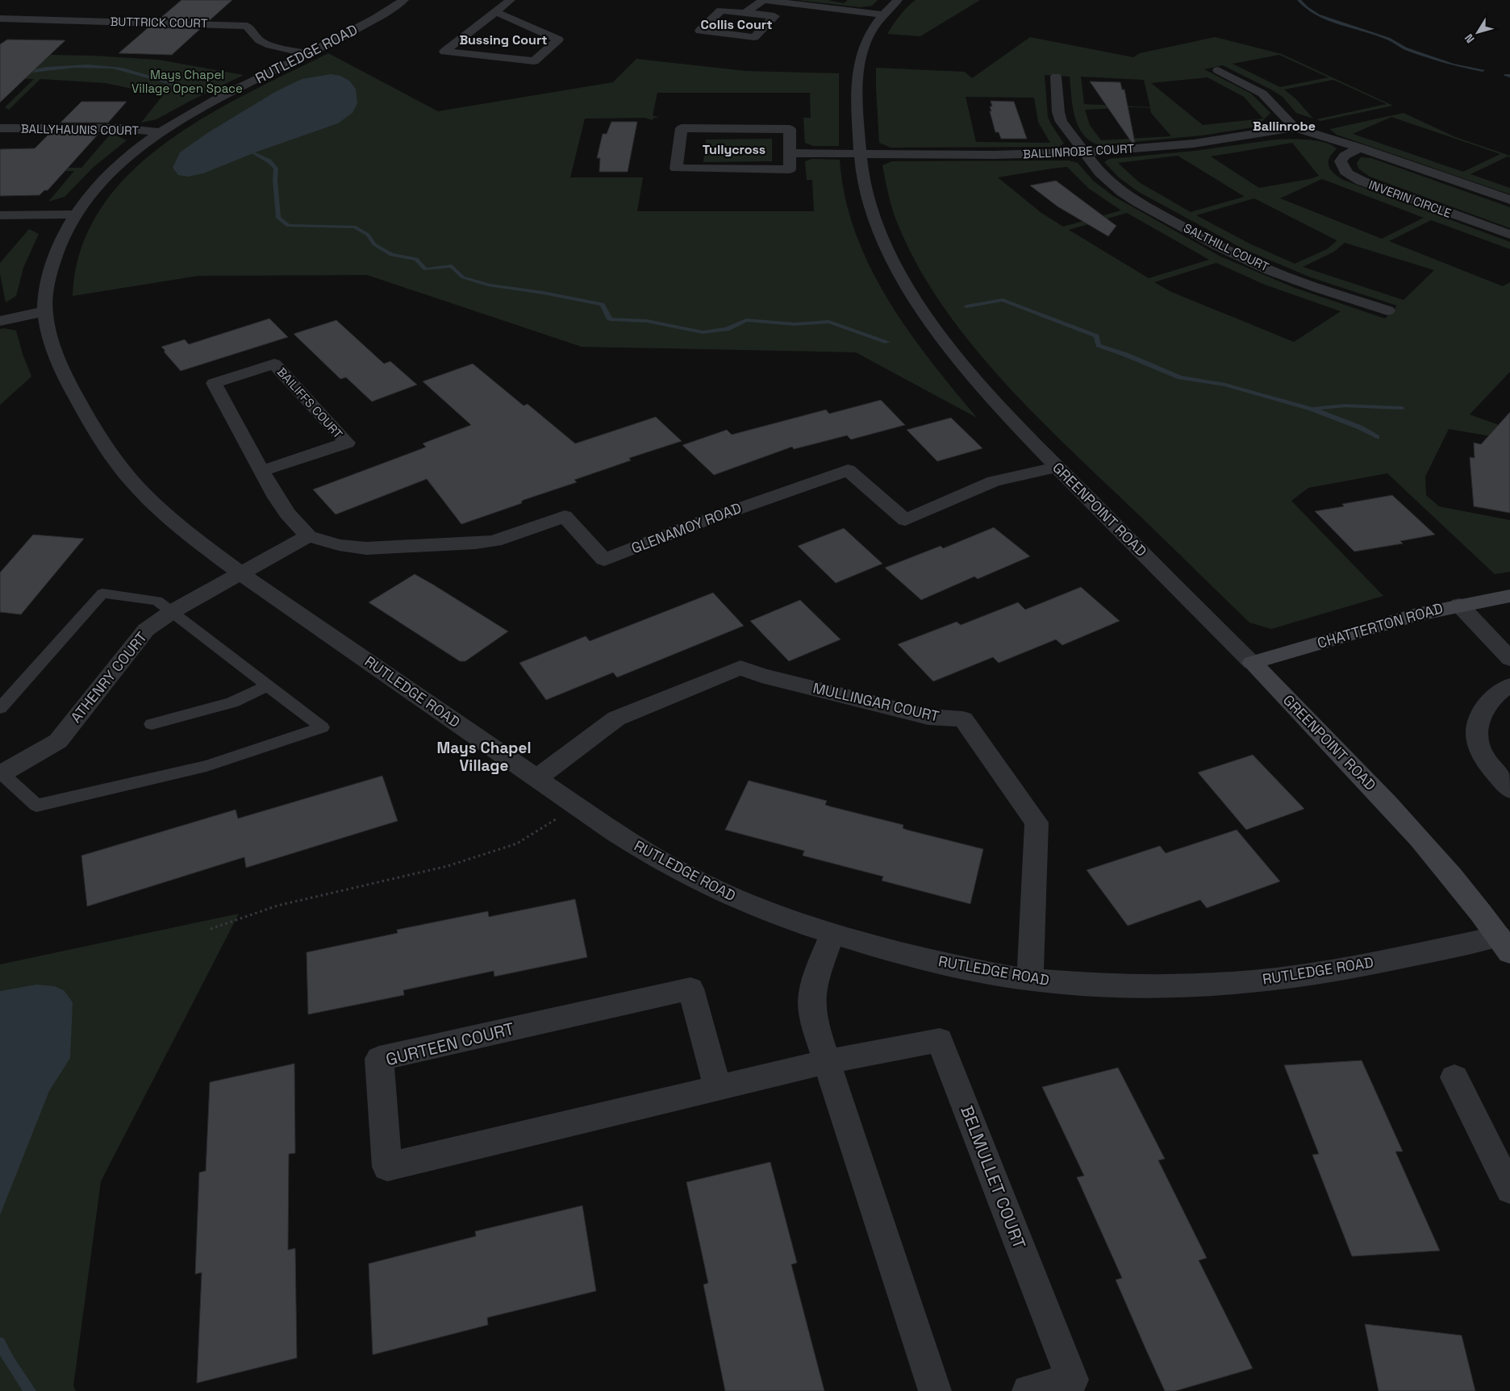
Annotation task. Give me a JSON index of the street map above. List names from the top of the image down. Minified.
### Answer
{"streets":{"street":["BUTTRICK COURT","RUTLEDGE ROAD","BALLYHAUNIS COURT","BALLINROBE COURT","INVERIN CIRCLE","SALTHILL COURT","BAILIFFS COURT","GREENPOINT ROAD","GLENAMOY ROAD","CHATTERTON ROAD","ATHENRY COURT","MULLINGAR COURT","GURTEEN COURT","BELMULLET COURT"]},"crossings":[["BUTTRICK COURT","RUTLEDGE ROAD"],["RUTLEDGE ROAD","BALLYHAUNIS COURT"],["RUTLEDGE ROAD","GREENPOINT ROAD"],["RUTLEDGE ROAD","ATHENRY COURT"],["RUTLEDGE ROAD","MULLINGAR COURT"],["BALLINROBE COURT","SALTHILL COURT"],["BALLINROBE COURT","GREENPOINT ROAD"],["BAILIFFS COURT","GLENAMOY ROAD"],["GREENPOINT ROAD","GLENAMOY ROAD"],["GREENPOINT ROAD","CHATTERTON ROAD"],["GURTEEN COURT","BELMULLET COURT"]],"districts":["Collis Court","Bussing Court","Ballinrobe","Tullycross","Mays Chapel Village"],"parks":["Mays Chapel Village Open Space"],"north":"bottom left"}
